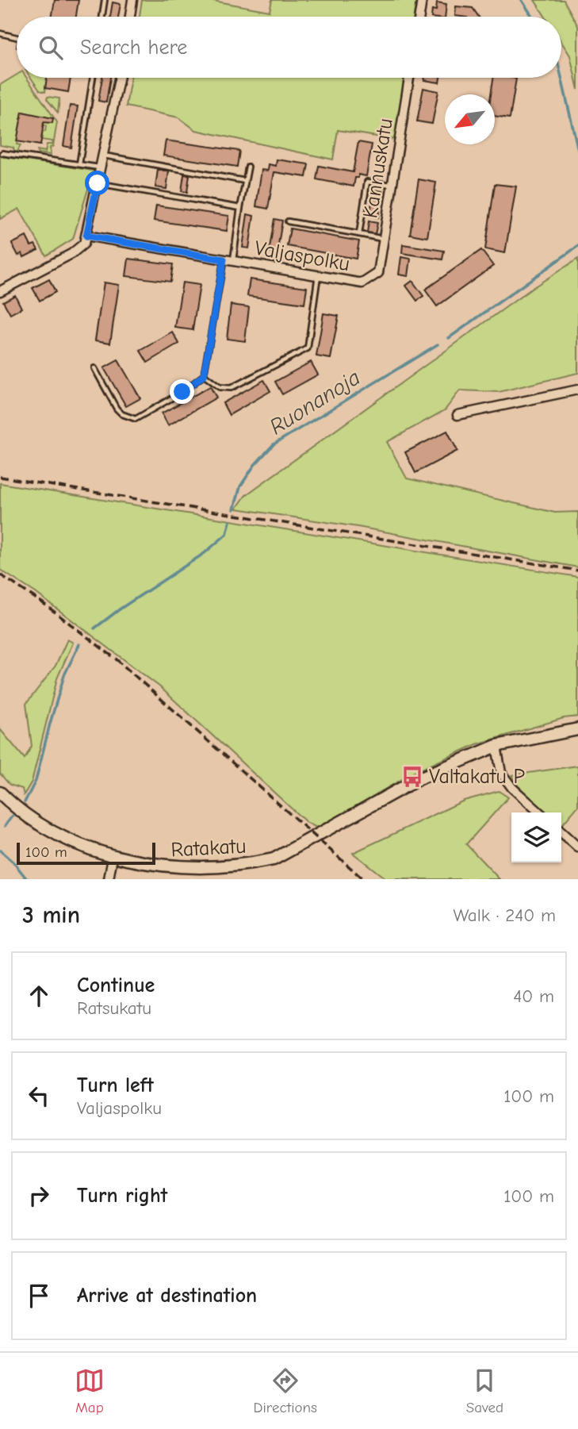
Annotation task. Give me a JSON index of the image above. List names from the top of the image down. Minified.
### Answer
{"streets":{"main road":["Ratakatu"],"street":["Kannuskatu","Valjaspolku"]},"crossings":[["Kannuskatu","Valjaspolku"]],"water":["Ruonanoja"],"places":{"bus stop":["Valtakatu P"]},"scale_bar":"100 m","north":"bottom left","page":{"search":"Search here","scale":"100 m","heading":["3 min","Walk · 240 m"],"list":[["Continue","Ratsukatu","40 m"],["Turn left","Valjaspolku","100 m"],["Turn right","100 m"],"Arrive at destination"],"nav":["Map","Directions","Saved"]}}
